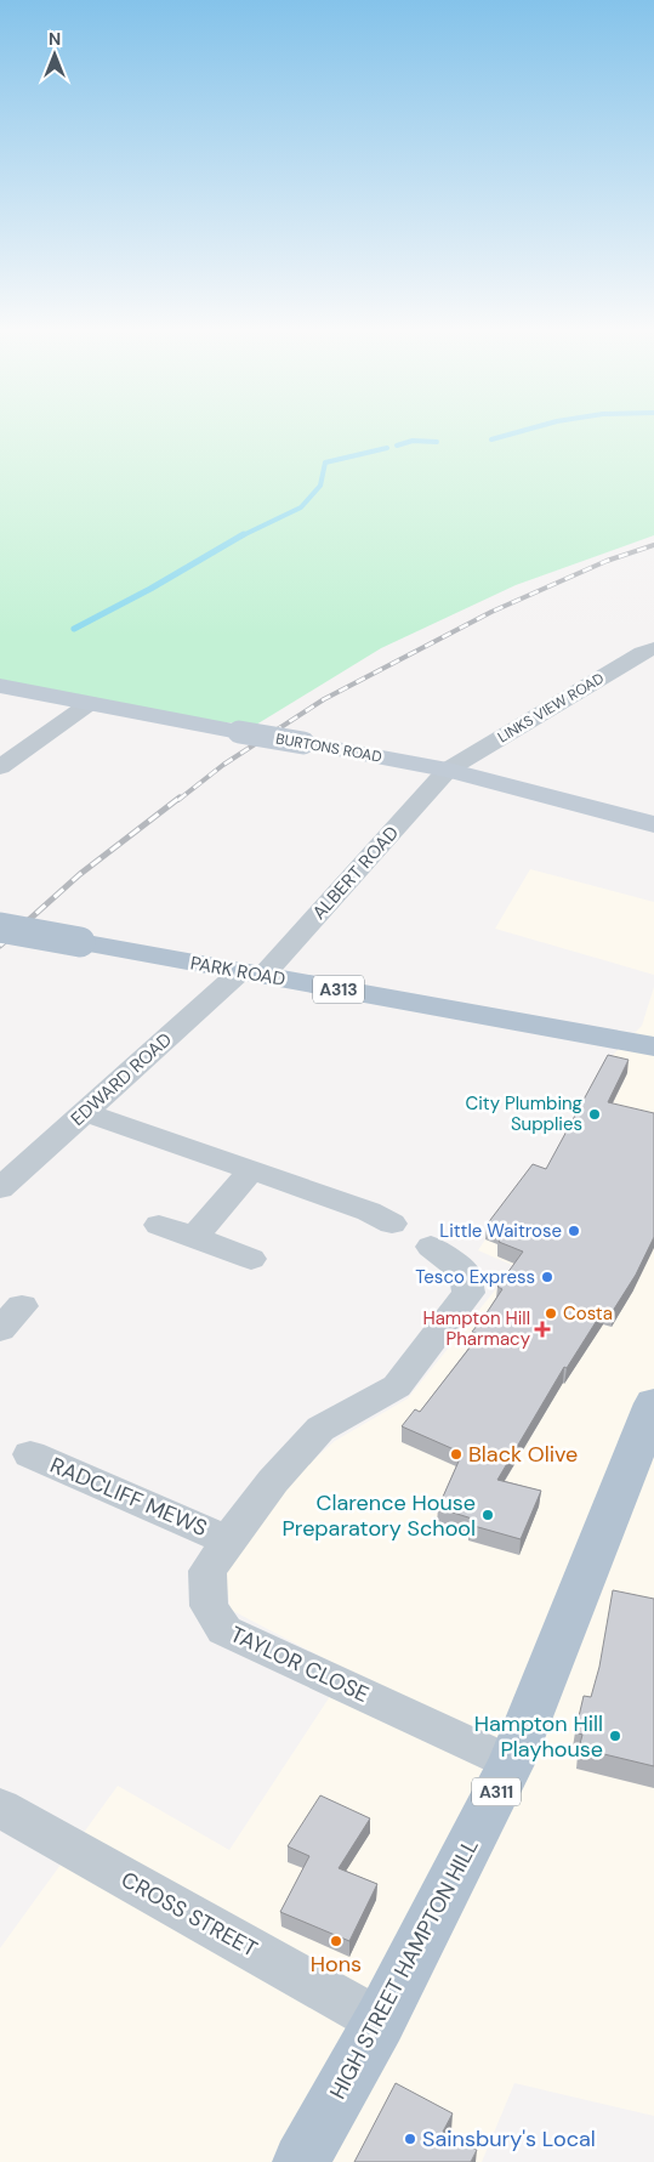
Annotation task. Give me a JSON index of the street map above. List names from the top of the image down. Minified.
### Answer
{"streets":{"main road":["PARK ROAD","A313","A311","HIGH STREET HAMPTON HILL"],"street":["LINKS VIEW ROAD","BURTONS ROAD","ALBERT ROAD","EDWARD ROAD","RADCLIFF MEWS","TAYLOR CLOSE","CROSS STREET"]},"crossings":[["LINKS VIEW ROAD","BURTONS ROAD"],["LINKS VIEW ROAD","ALBERT ROAD"],["BURTONS ROAD","ALBERT ROAD"],["ALBERT ROAD","PARK ROAD"],["ALBERT ROAD","EDWARD ROAD"],["PARK ROAD","EDWARD ROAD"],["RADCLIFF MEWS","TAYLOR CLOSE"],["TAYLOR CLOSE","HIGH STREET HAMPTON HILL"],["CROSS STREET","HIGH STREET HAMPTON HILL"]],"places":{"other":["City Plumbing Supplies","Little Waitrose","Tesco Express","Costa","Black Olive","Clarence House Preparatory School","Hampton Hill Playhouse","Hons","Sainsbury's Local"],"health":["Hampton Hill Pharmacy"]},"north":"top"}
